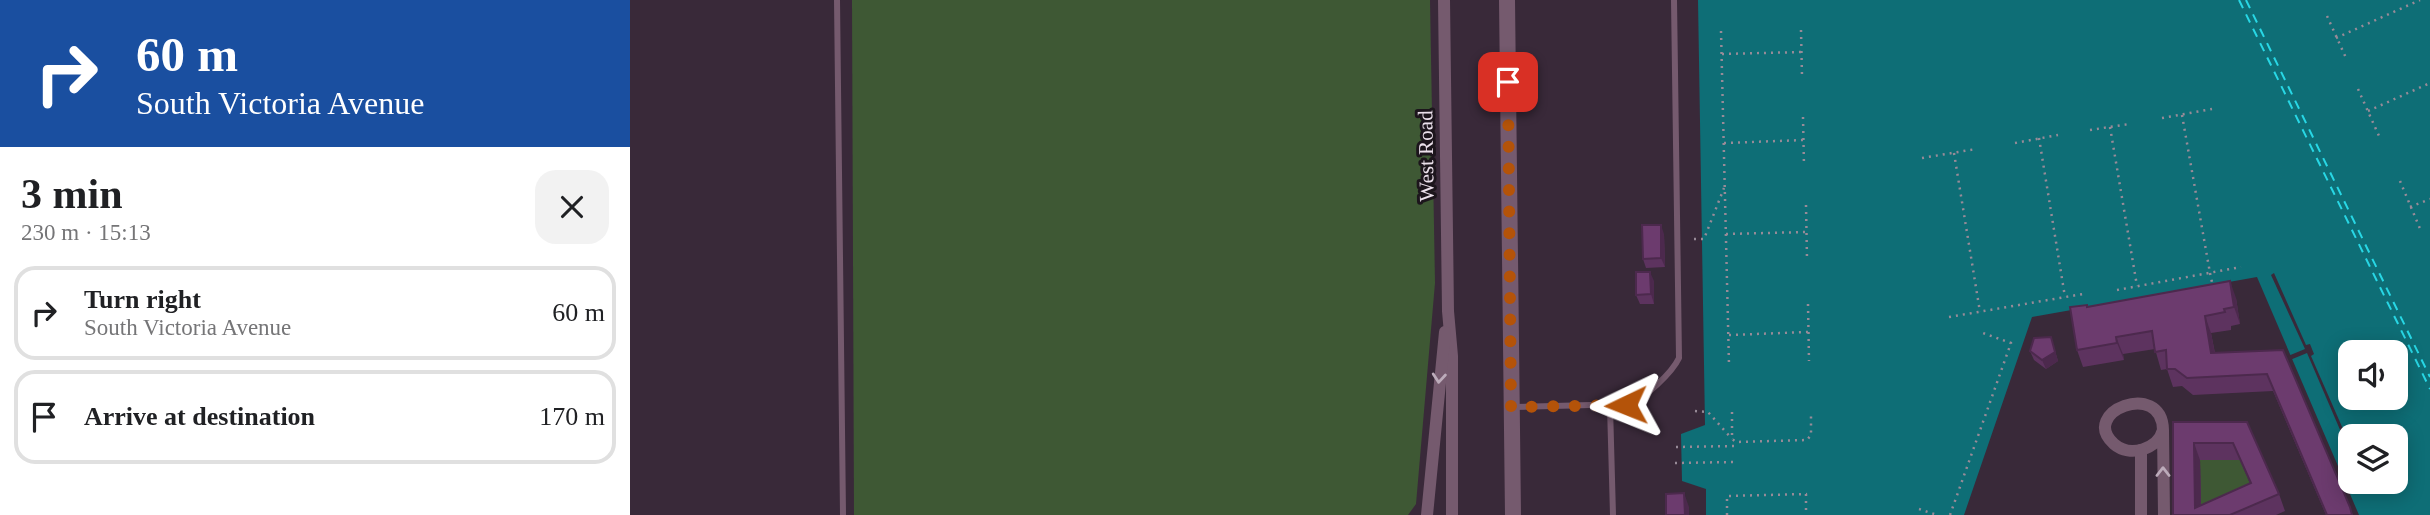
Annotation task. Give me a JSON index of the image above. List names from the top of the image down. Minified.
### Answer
{"streets":{"street":["West Road"]},"page":{"turn":["60 m","South Victoria Avenue"],"heading":["3 min","230 m · 15:13"],"list":[{"name":"Turn right","note":"South Victoria Avenue","value":"60 m"},{"name":"Arrive at destination","value":"170 m"}]}}
